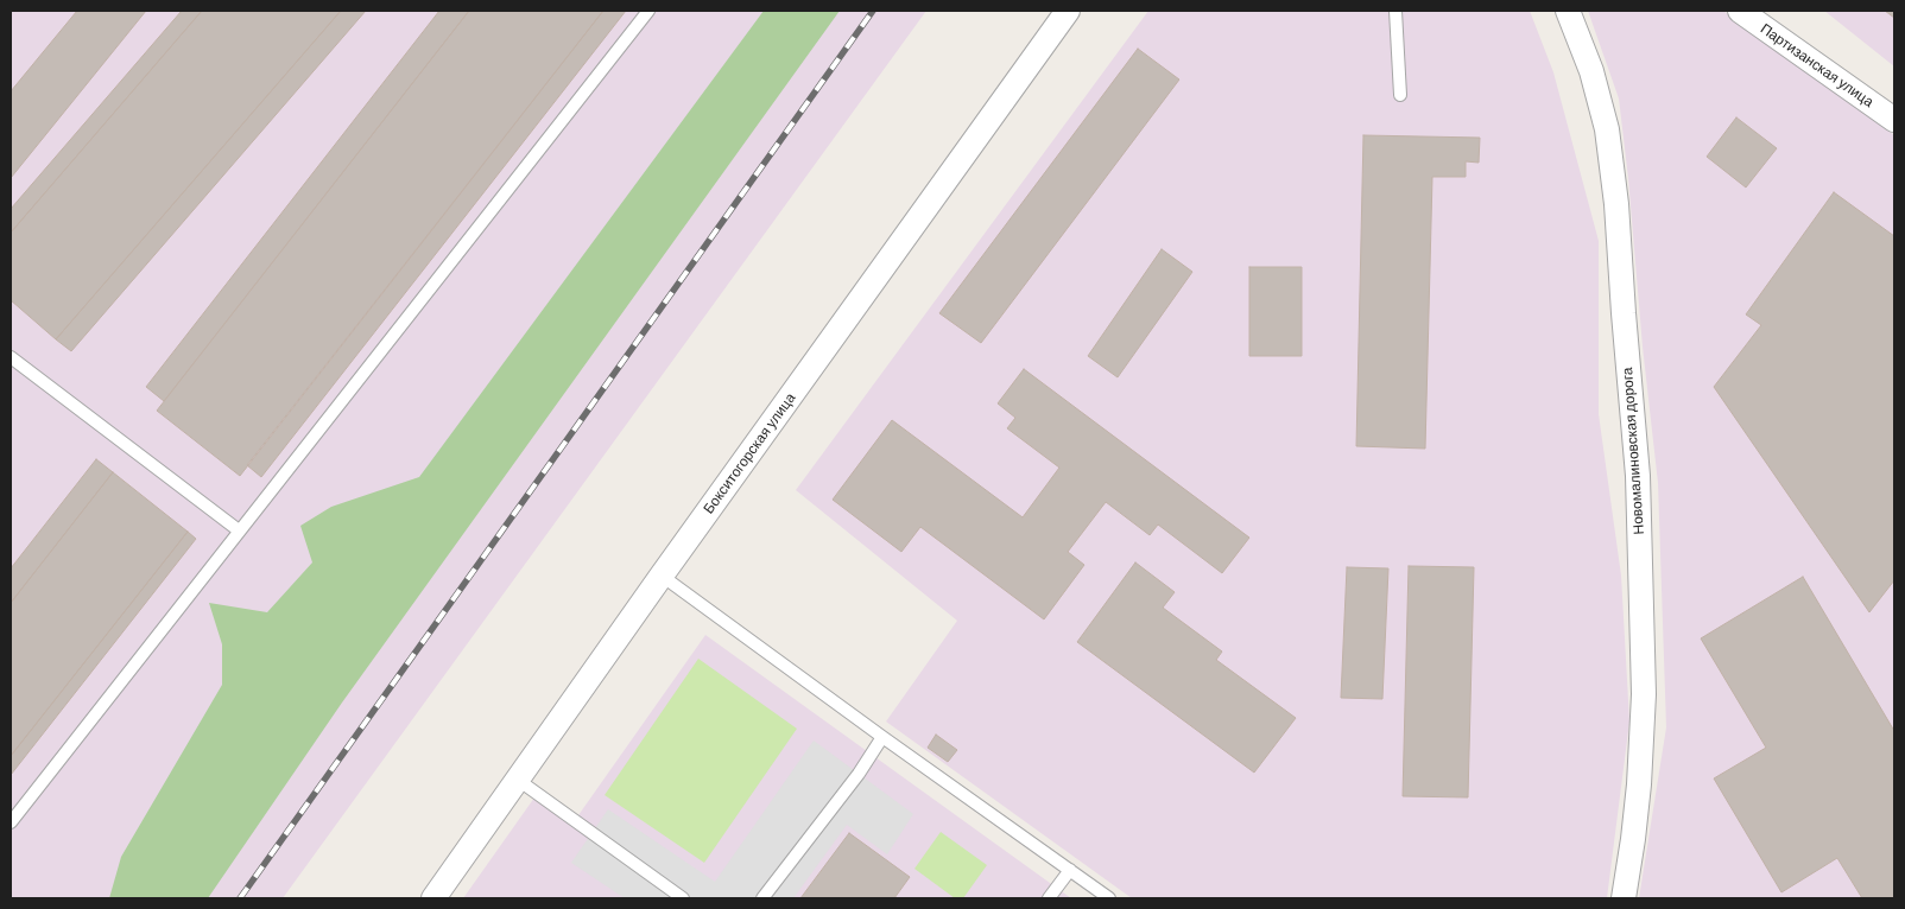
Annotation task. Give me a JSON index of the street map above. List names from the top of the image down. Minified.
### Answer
{"streets":{"street":["Партизанская улица","Новомалиновская дорога","Бокситогорская улица"]}}
